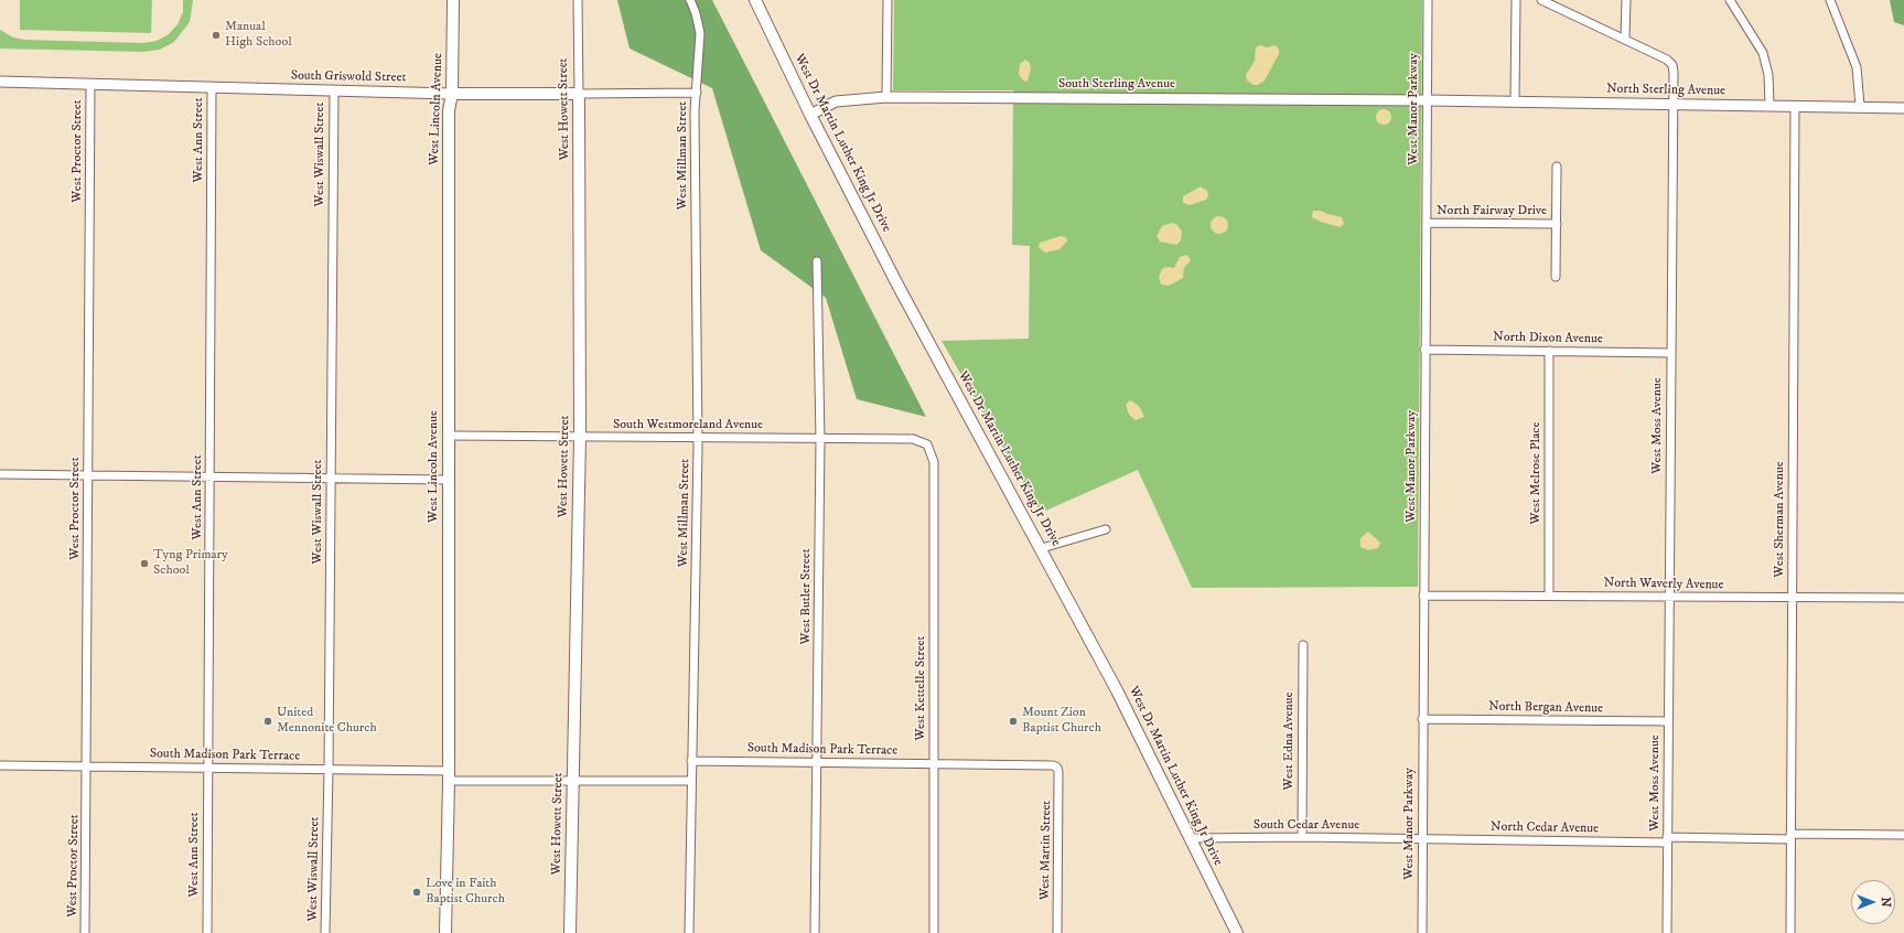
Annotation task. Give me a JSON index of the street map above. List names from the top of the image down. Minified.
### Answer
{"streets":{"main road":["South Griswold Street","West Lincoln Avenue","West Howett Street","West Dr Martin Luther King Jr Drive"],"street":["South Sterling Avenue","North Sterling Avenue","West Manor Parkway","West Ann Street","West Proctor Street","West Wiswall Street","West Millman Street","North Fairway Drive","North Dixon Avenue","South Westmoreland Avenue","West Moss Avenue","West Melrose Place","West Sherman Avenue","North Waverly Avenue","West Butler Street","West Kettelle Street","North Bergan Avenue","West Edna Avenue","South Madison Park Terrace","South Cedar Avenue","North Cedar Avenue","West Martin Street"]},"crossings":[["South Griswold Street","West Lincoln Avenue"],["South Griswold Street","West Howett Street"],["South Griswold Street","West Ann Street"],["South Griswold Street","West Proctor Street"],["South Griswold Street","West Wiswall Street"],["South Griswold Street","West Millman Street"],["South Sterling Avenue","North Sterling Avenue"],["South Sterling Avenue","West Manor Parkway"],["South Sterling Avenue","West Dr Martin Luther King Jr Drive"],["North Sterling Avenue","West Manor Parkway"],["North Sterling Avenue","West Moss Avenue"],["North Sterling Avenue","West Sherman Avenue"],["West Lincoln Avenue","South Westmoreland Avenue"],["West Lincoln Avenue","South Madison Park Terrace"],["West Howett Street","South Westmoreland Avenue"],["West Howett Street","South Madison Park Terrace"],["West Manor Parkway","North Fairway Drive"],["West Manor Parkway","North Dixon Avenue"],["West Manor Parkway","North Waverly Avenue"],["West Manor Parkway","North Bergan Avenue"],["West Manor Parkway","South Cedar Avenue"],["West Manor Parkway","North Cedar Avenue"],["West Ann Street","South Madison Park Terrace"],["West Dr Martin Luther King Jr Drive","South Cedar Avenue"],["West Proctor Street","South Madison Park Terrace"],["West Wiswall Street","South Madison Park Terrace"],["West Millman Street","South Westmoreland Avenue"],["West Millman Street","South Madison Park Terrace"],["North Dixon Avenue","West Moss Avenue"],["North Dixon Avenue","West Melrose Place"],["South Westmoreland Avenue","West Butler Street"],["South Westmoreland Avenue","West Kettelle Street"],["West Moss Avenue","North Waverly Avenue"],["West Moss Avenue","North Bergan Avenue"],["West Moss Avenue","North Cedar Avenue"],["West Melrose Place","North Waverly Avenue"],["West Sherman Avenue","North Waverly Avenue"],["West Sherman Avenue","North Cedar Avenue"],["West Butler Street","South Madison Park Terrace"],["West Kettelle Street","South Madison Park Terrace"],["West Edna Avenue","South Cedar Avenue"],["South Madison Park Terrace","West Martin Street"],["South Cedar Avenue","North Cedar Avenue"]],"places":["Manual High School","Tyng Primary School","United Mennonite Church","Mount Zion Baptist Church","Love in Faith Baptist Church"],"north":"right"}
